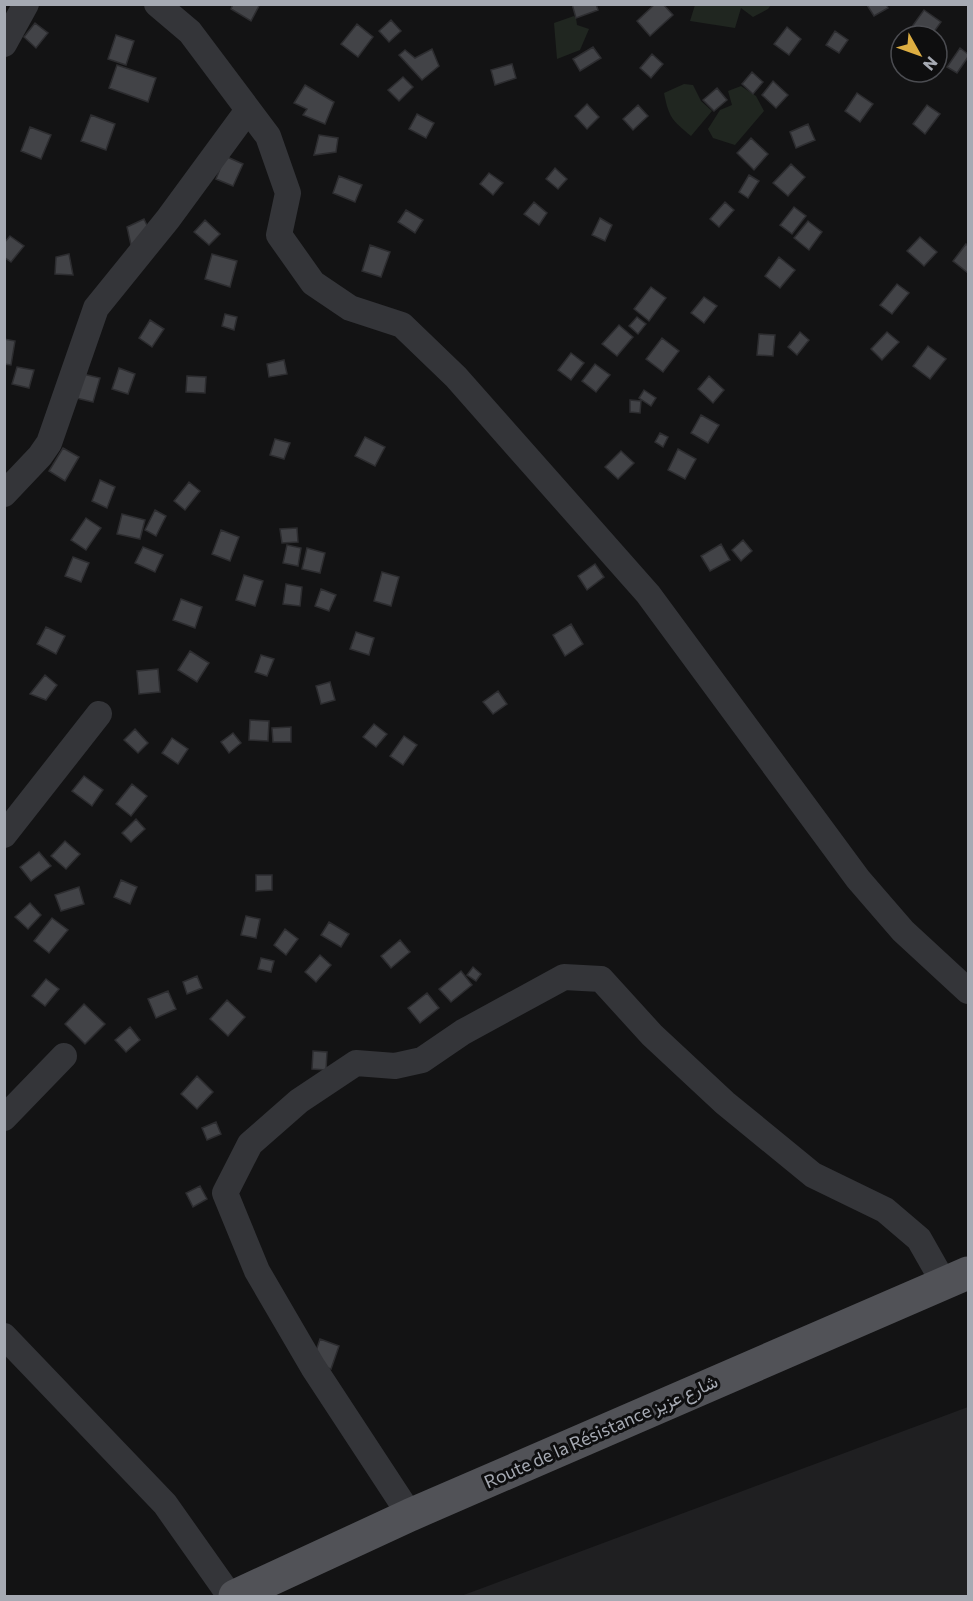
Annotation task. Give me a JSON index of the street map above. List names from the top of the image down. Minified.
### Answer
{"streets":{"main road":["Route de la Résistance شارع عزيز"]},"north":"bottom right"}
